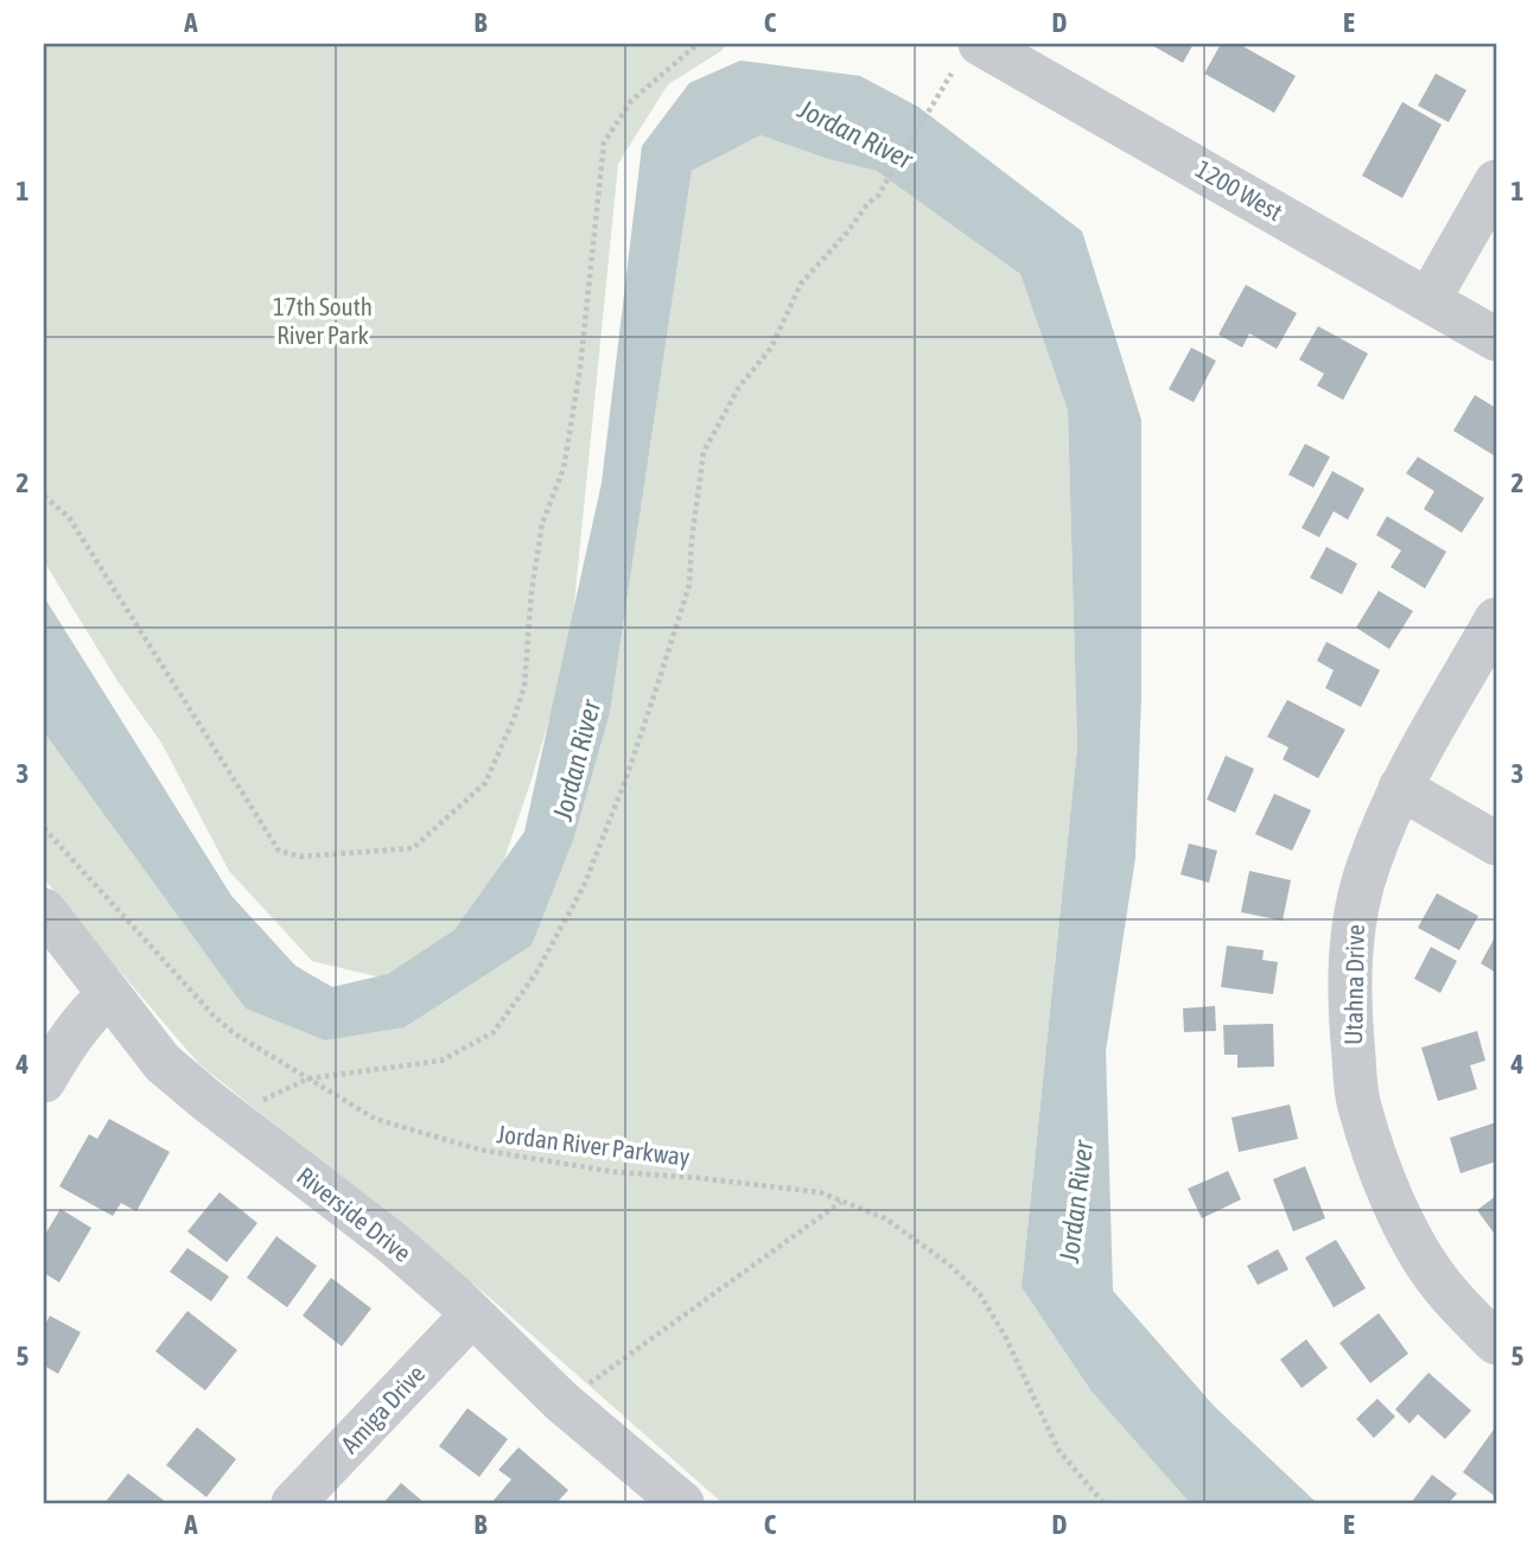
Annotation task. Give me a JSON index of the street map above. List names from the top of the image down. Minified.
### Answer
{"streets":{"street":["1200 West","Utahna Drive","Riverside Drive","Amiga Drive"],"path":["Jordan River Parkway"]},"crossings":[["Riverside Drive","Amiga Drive"]],"water":["Jordan River"],"parks":["17th South River Park"],"grid":{"columns":["A","B","C","D","E"],"rows":["1","2","3","4","5"]}}
